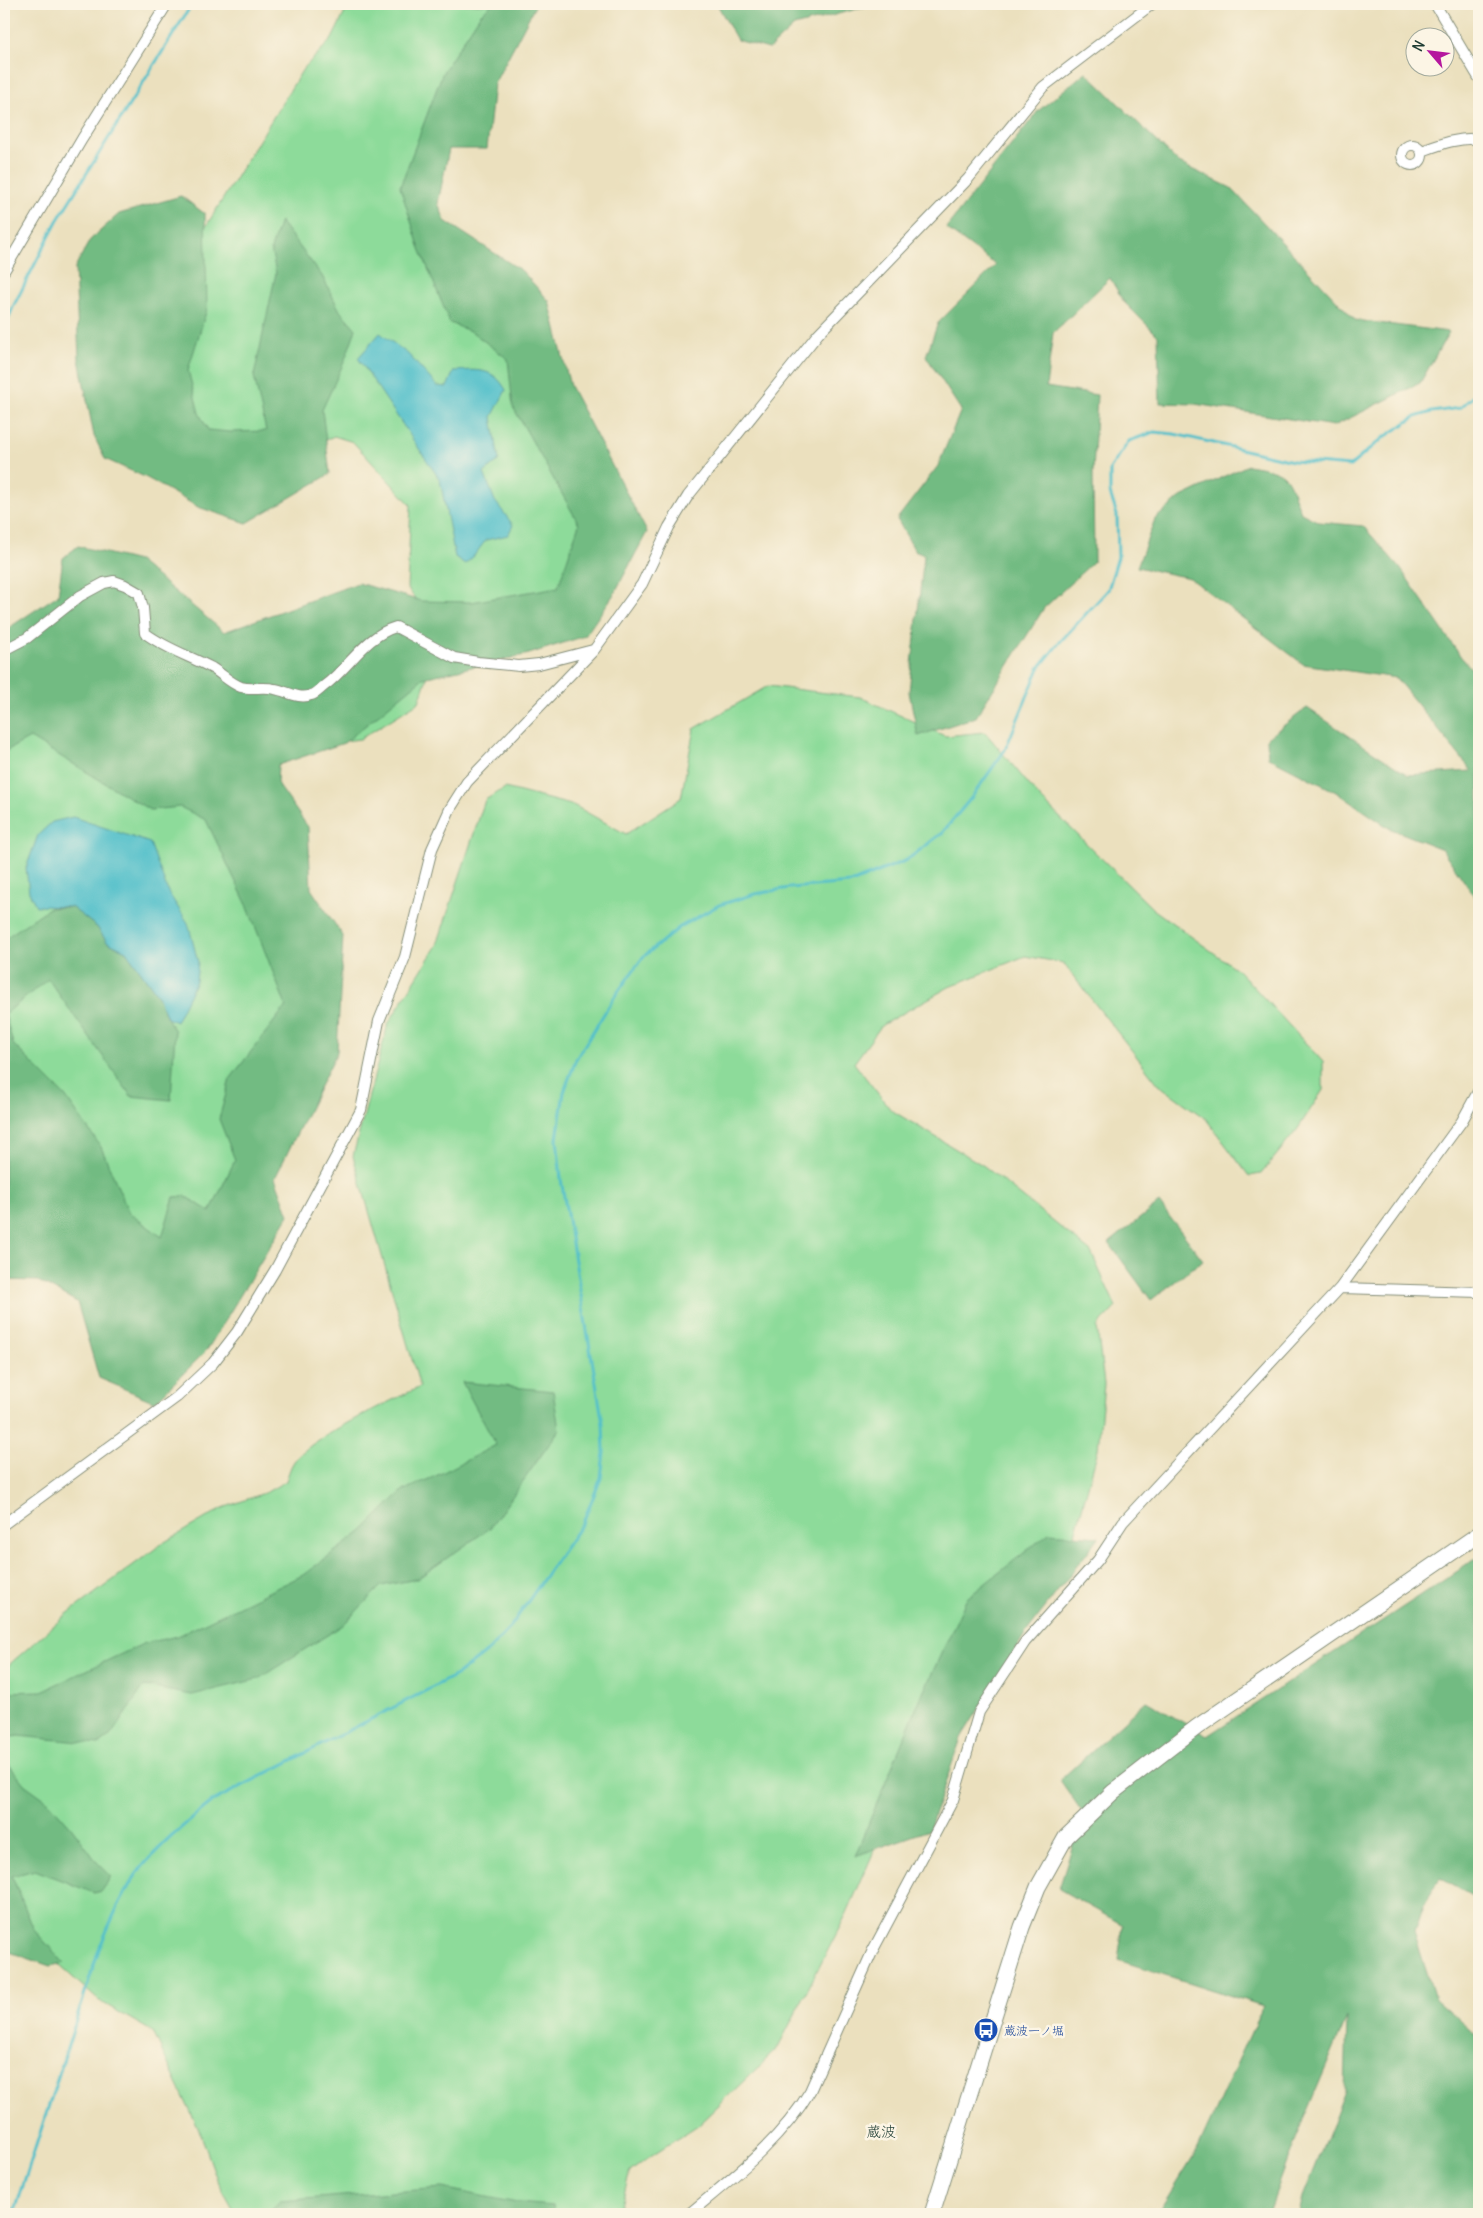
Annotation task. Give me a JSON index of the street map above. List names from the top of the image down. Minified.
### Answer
{"districts":["蔵波"],"places":{"bus stop":["蔵波一ノ堀"]},"north":"top left"}
